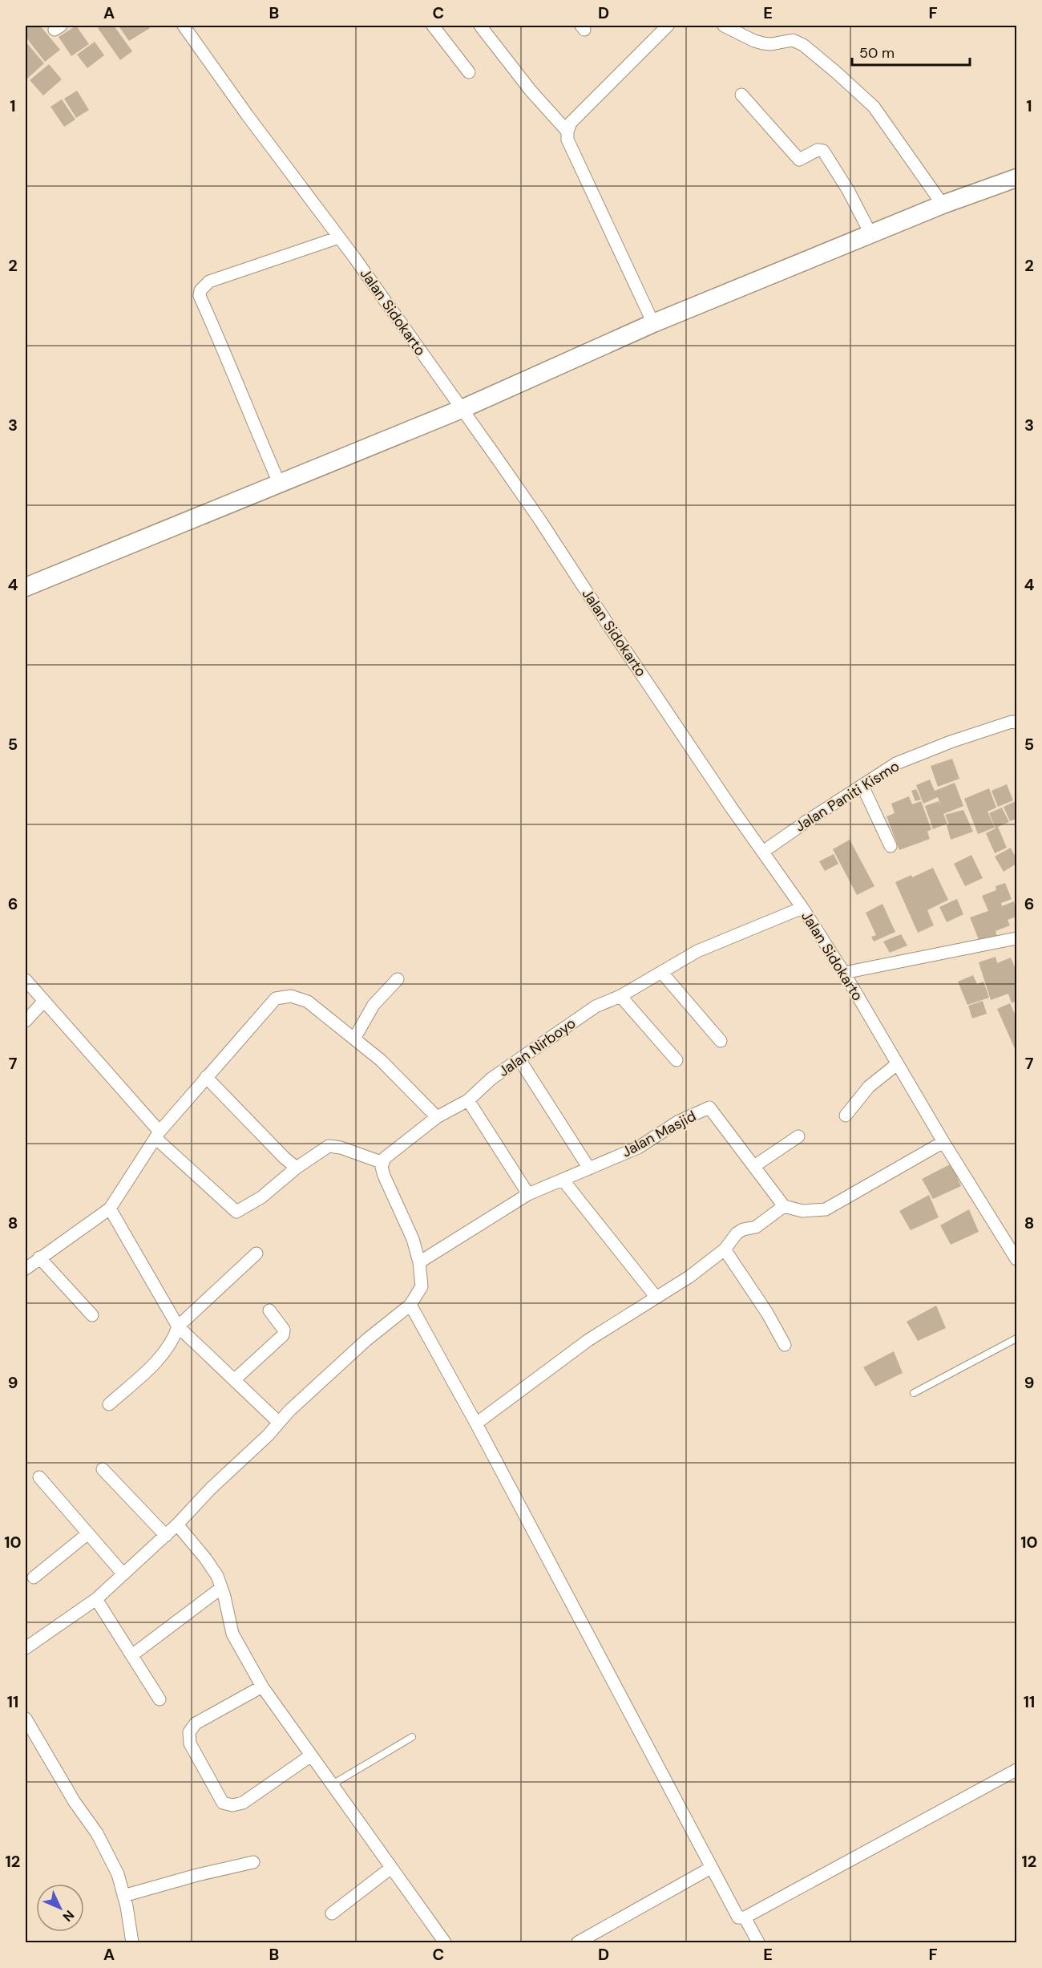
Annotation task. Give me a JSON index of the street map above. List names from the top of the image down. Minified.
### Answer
{"streets":{"street":["Jalan Sidokarto","Jalan Paniti Kismo","Jalan Nirboyo","Jalan Masjid"]},"crossings":[["Jalan Sidokarto","Jalan Paniti Kismo"],["Jalan Sidokarto","Jalan Nirboyo"]],"scale_bar":"50 m","north":"bottom right","grid":{"columns":["A","B","C","D","E","F"],"rows":["1","2","3","4","5","6","7","8","9","10","11","12"]}}
